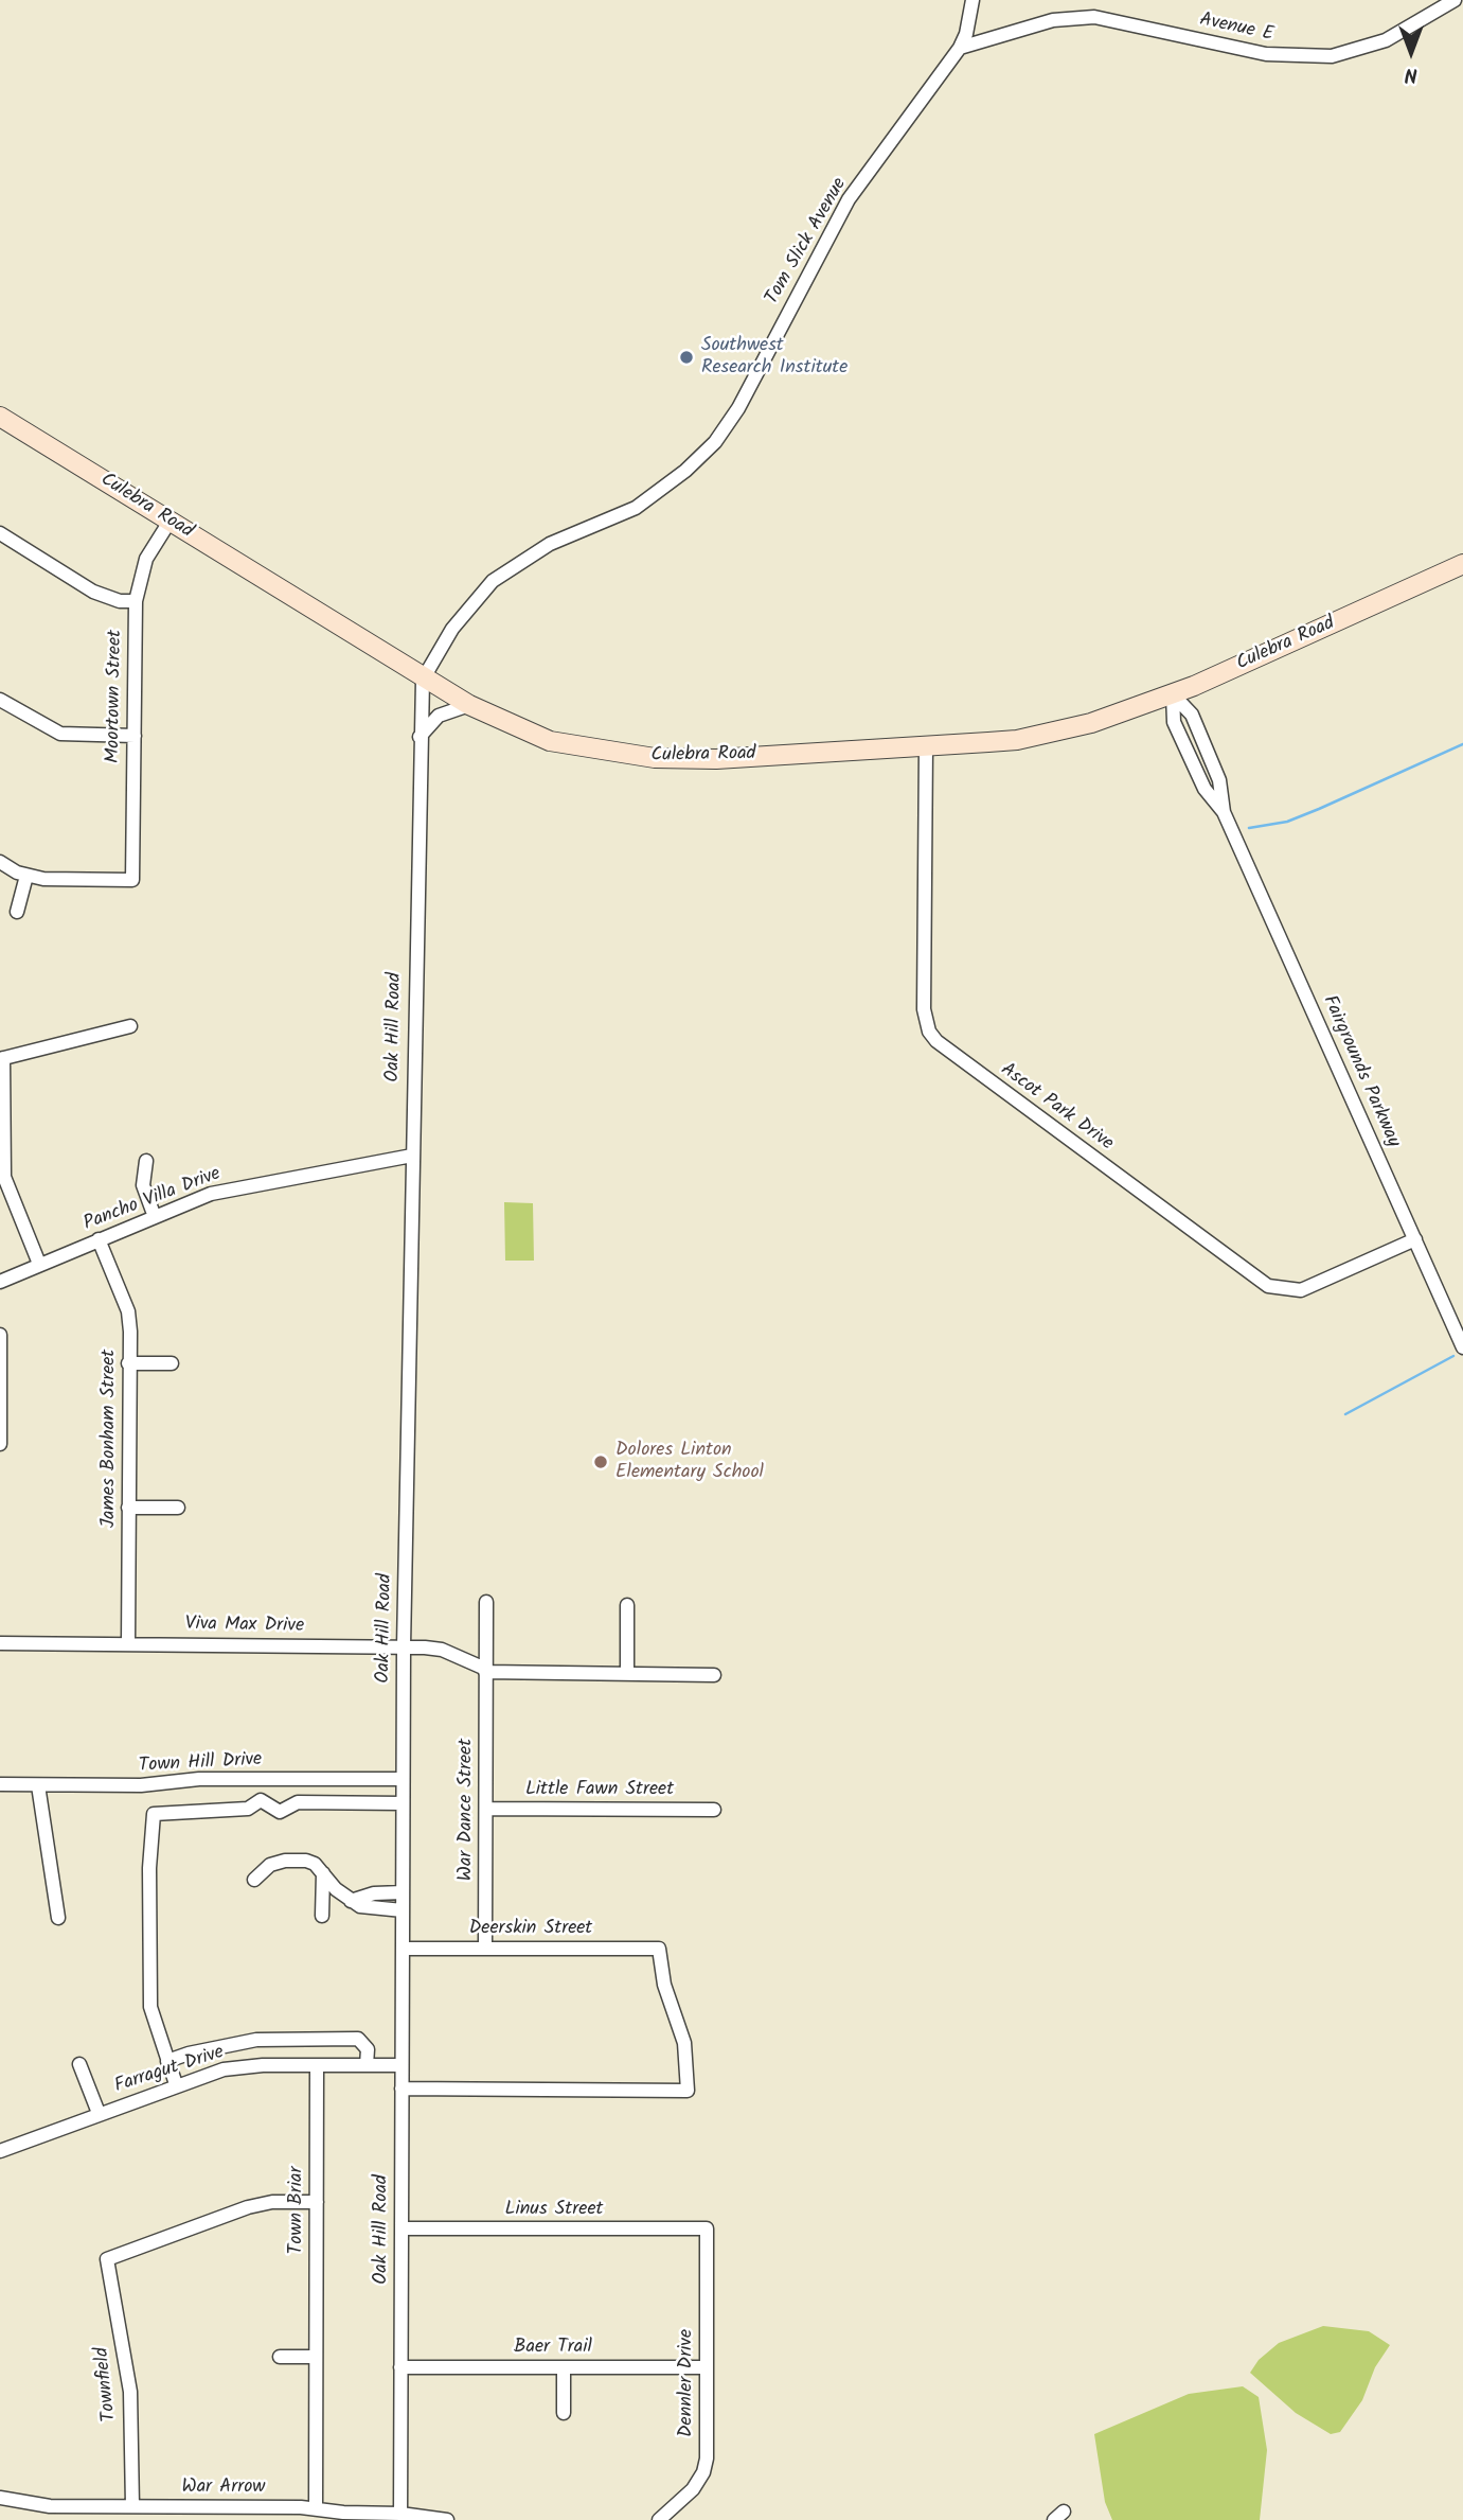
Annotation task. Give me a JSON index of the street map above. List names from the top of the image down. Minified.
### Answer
{"streets":{"main road":["Culebra Road"],"street":["Avenue E","Tom Slick Avenue","Moortown Street","Oak Hill Road","Fairgrounds Parkway","Ascot Park Drive","Pancho Villa Drive","James Bonham Street","Viva Max Drive","Town Hill Drive","Little Fawn Street","War Dance Street","Deerskin Street","Farragut Drive","Town Briar","Linus Street","Baer Trail","Dennler Drive","Townfield","War Arrow"]},"crossings":[["Avenue E","Tom Slick Avenue"],["Tom Slick Avenue","Culebra Road"],["Tom Slick Avenue","Oak Hill Road"],["Culebra Road","Moortown Street"],["Culebra Road","Oak Hill Road"],["Culebra Road","Fairgrounds Parkway"],["Culebra Road","Ascot Park Drive"],["Oak Hill Road","Pancho Villa Drive"],["Oak Hill Road","Viva Max Drive"],["Oak Hill Road","Town Hill Drive"],["Oak Hill Road","Deerskin Street"],["Oak Hill Road","Farragut Drive"],["Oak Hill Road","Linus Street"],["Oak Hill Road","Baer Trail"],["Oak Hill Road","War Arrow"],["Fairgrounds Parkway","Ascot Park Drive"],["Pancho Villa Drive","James Bonham Street"],["James Bonham Street","Viva Max Drive"],["Viva Max Drive","War Dance Street"],["Little Fawn Street","War Dance Street"],["War Dance Street","Deerskin Street"],["Farragut Drive","Town Briar"],["Town Briar","Townfield"],["Town Briar","War Arrow"],["Linus Street","Dennler Drive"],["Baer Trail","Dennler Drive"],["Townfield","War Arrow"]],"places":["Southwest Research Institute","Dolores Linton Elementary School"],"north":"bottom"}
